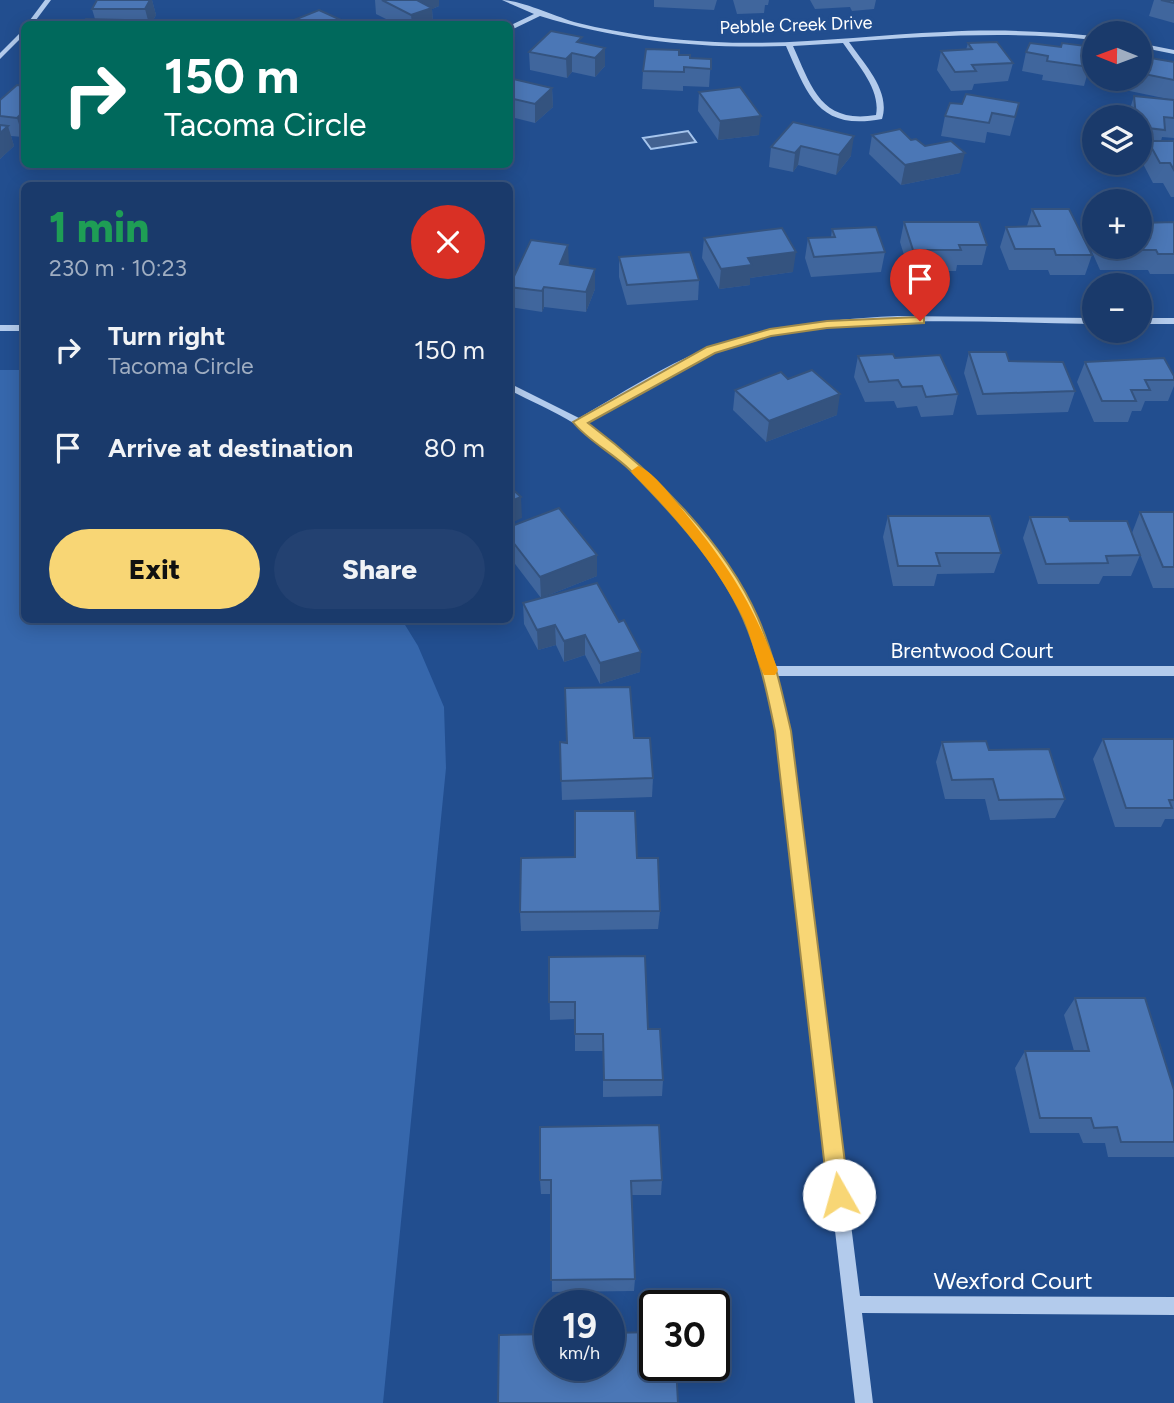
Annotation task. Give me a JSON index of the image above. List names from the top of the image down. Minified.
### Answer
{"streets":{"street":["Pebble Creek Drive","Brentwood Court","Wexford Court"]},"north":"left","page":{"map_buttons":["+","−"],"turn":["150 m","Tacoma Circle"],"heading":["1 min","230 m · 10:23"],"list":[{"name":"Turn right","note":"Tacoma Circle","value":"150 m"},{"name":"Arrive at destination","value":"80 m"}],"buttons":["Exit","Share"],"speed":"19 km/h","limit":"30"}}
